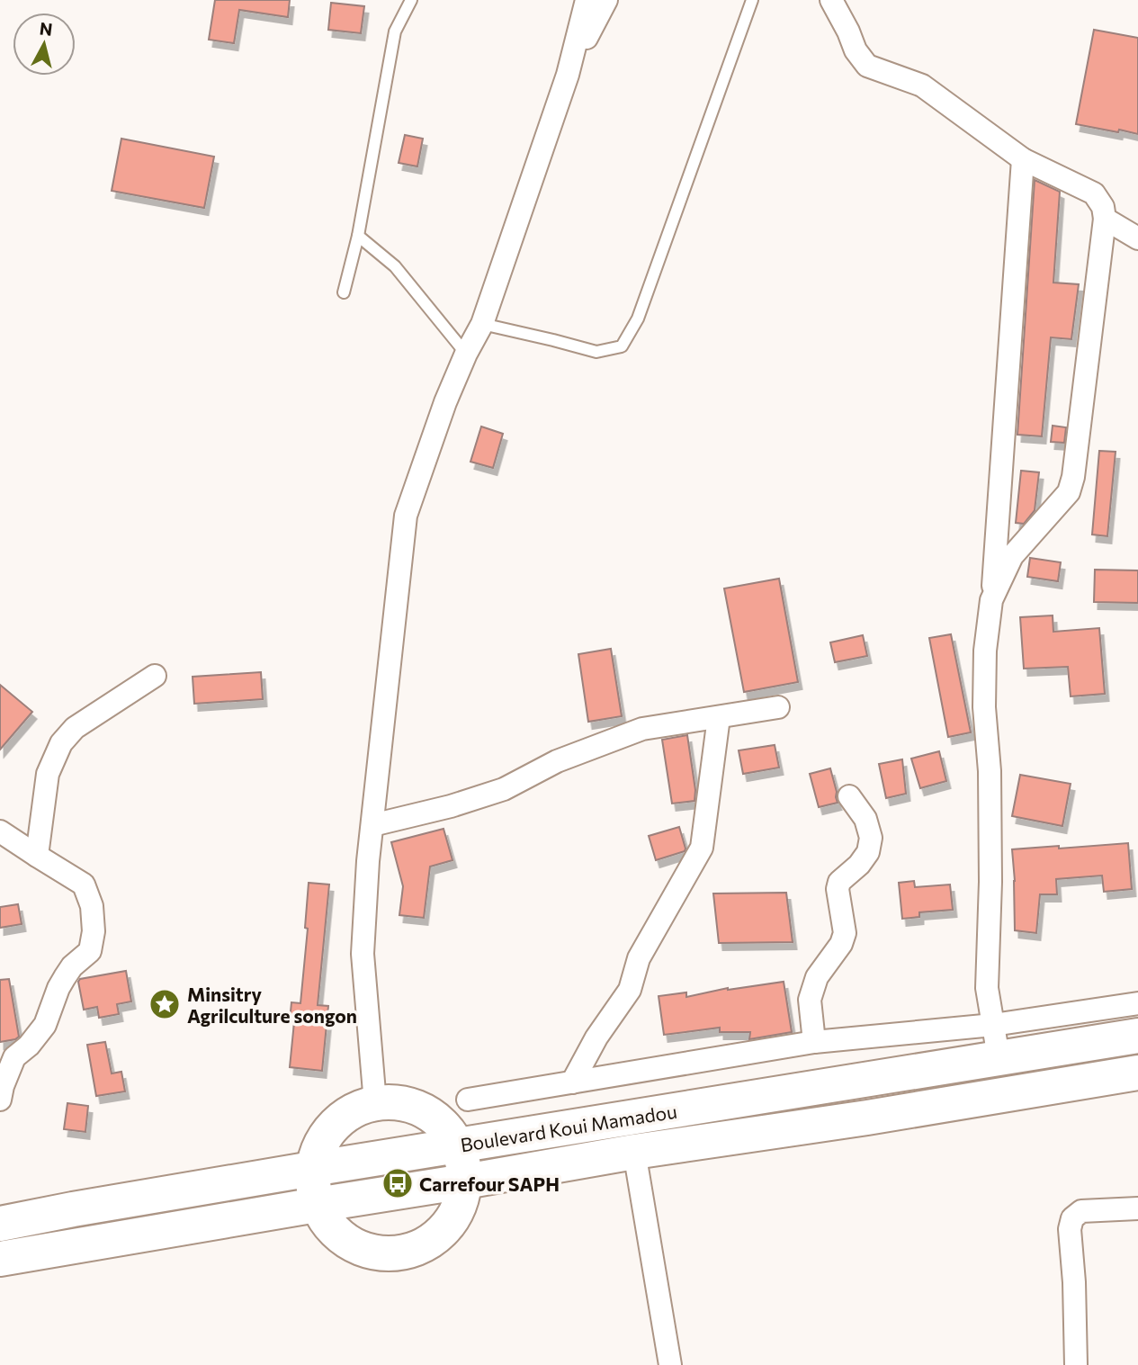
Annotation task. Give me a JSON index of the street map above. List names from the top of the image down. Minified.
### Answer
{"streets":{"main road":["Boulevard Koui Mamadou"]},"places":{"place":["Minsitry Agrilculture songon"],"bus stop":["Carrefour SAPH"]},"north":"top"}
